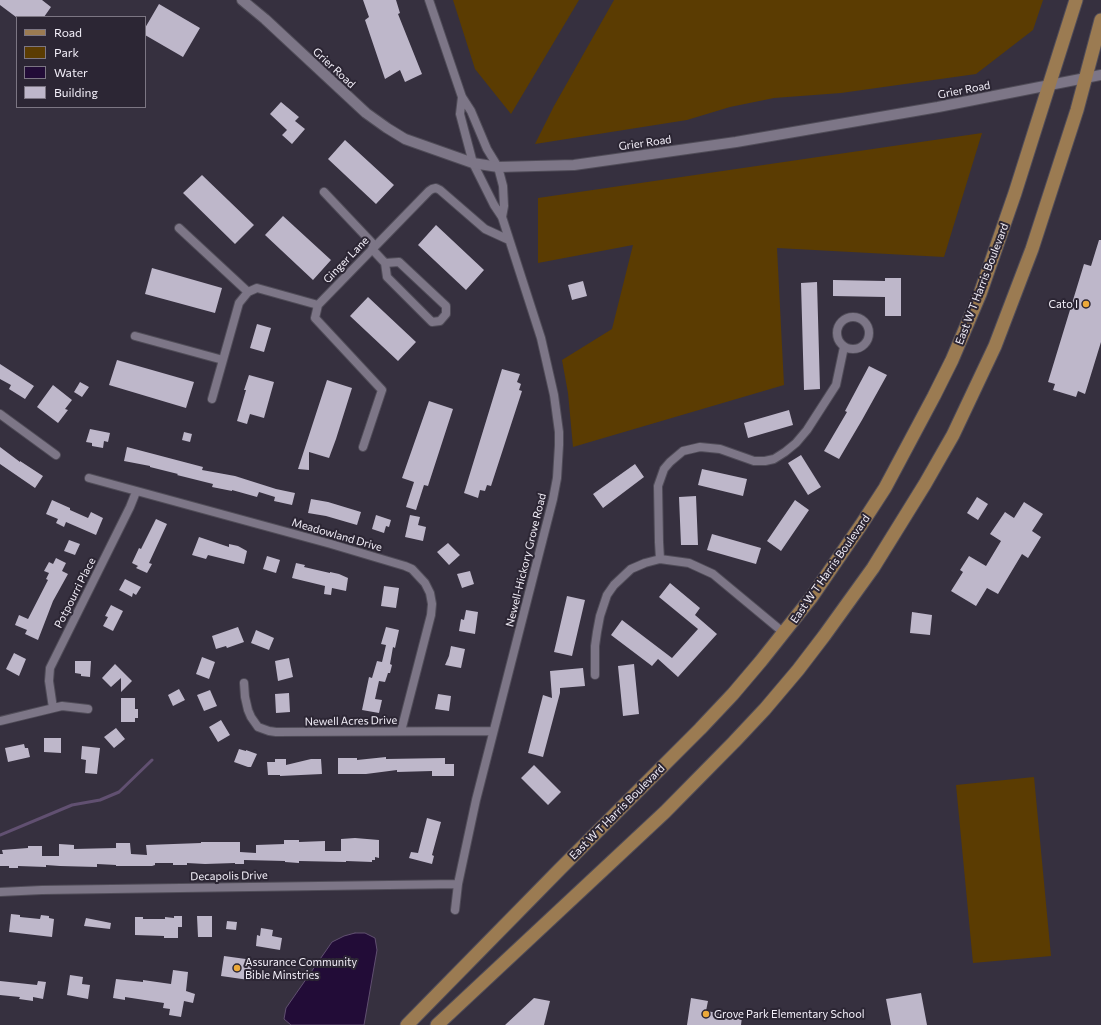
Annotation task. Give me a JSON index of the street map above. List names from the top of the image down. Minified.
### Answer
{"streets":{"main road":["East W T Harris Boulevard"],"street":["Grier Road","Ginger Lane","Meadowland Drive","Newell-Hickory Grove Road","Potpourri Place","Newell Acres Drive","Decapolis Drive"]},"crossings":[["Grier Road","East W T Harris Boulevard"],["Grier Road","Newell-Hickory Grove Road"],["Ginger Lane","Newell-Hickory Grove Road"],["Meadowland Drive","Potpourri Place"],["Meadowland Drive","Newell Acres Drive"],["Newell-Hickory Grove Road","Newell Acres Drive"],["Newell-Hickory Grove Road","Decapolis Drive"]],"places":["Cato I","Assurance Community Bible Minstries","Grove Park Elementary School"],"legend":["Road","Park","Water","Building"]}
